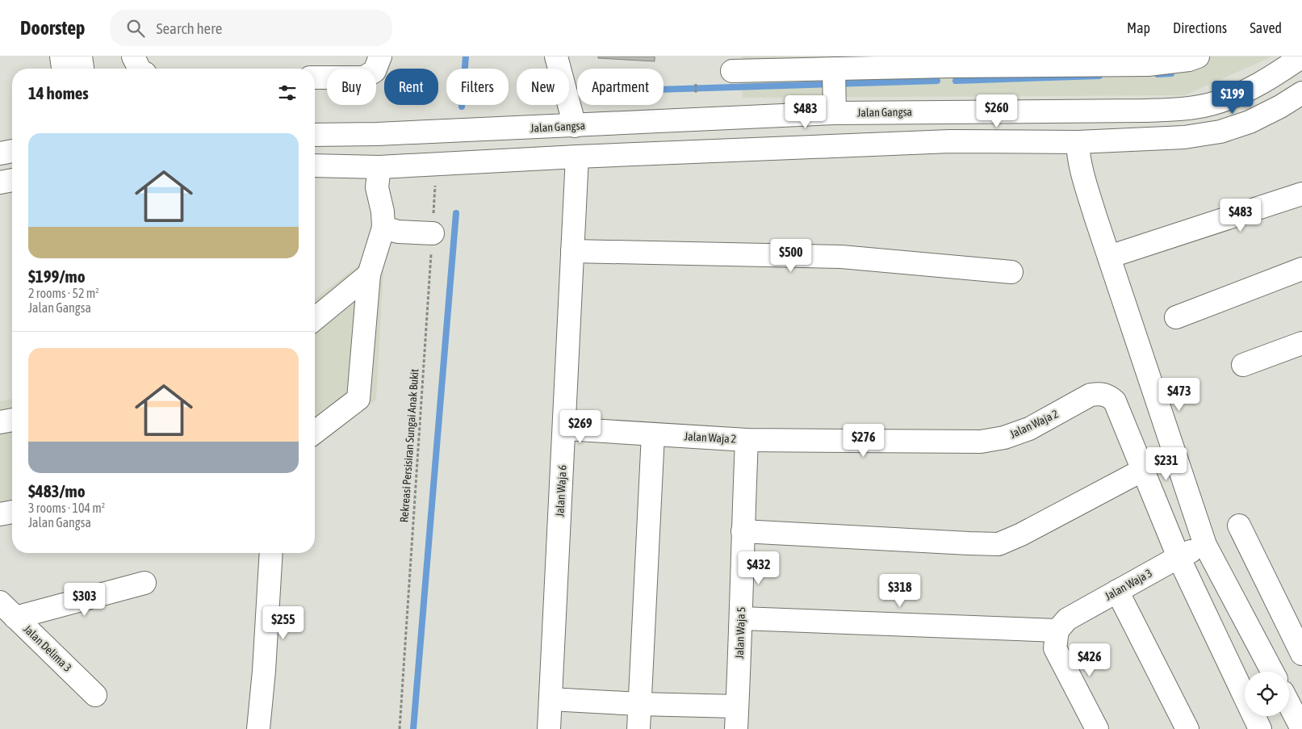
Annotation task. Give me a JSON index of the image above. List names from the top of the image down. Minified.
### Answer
{"streets":{"street":["Jalan Gangsa","Jalan Waja 2","Jalan Waja 6","Jalan Waja 3","Jalan Waja 5","Jalan Delima 3"],"path":["Rekreasi Persisiran Sungai Anak Bukit"]},"crossings":[["Jalan Waja 2","Jalan Waja 6"],["Jalan Waja 2","Jalan Waja 3"],["Jalan Waja 2","Jalan Waja 5"]],"page":{"header":"Doorstep","search":"Search here","nav":["Map","Directions","Saved"],"chip":["Buy","Rent","Filters","New","Apartment"],"heading":"14 homes","price":["$199","$260","$483","$483","$500","$473","$269","$276","$231","$432","$318","$303","$255","$426"],"list":[{"name":"$199/mo","note":"2 rooms · 52 m² · Jalan Gangsa"},{"name":"$483/mo","note":"3 rooms · 104 m² · Jalan Gangsa"}]}}
